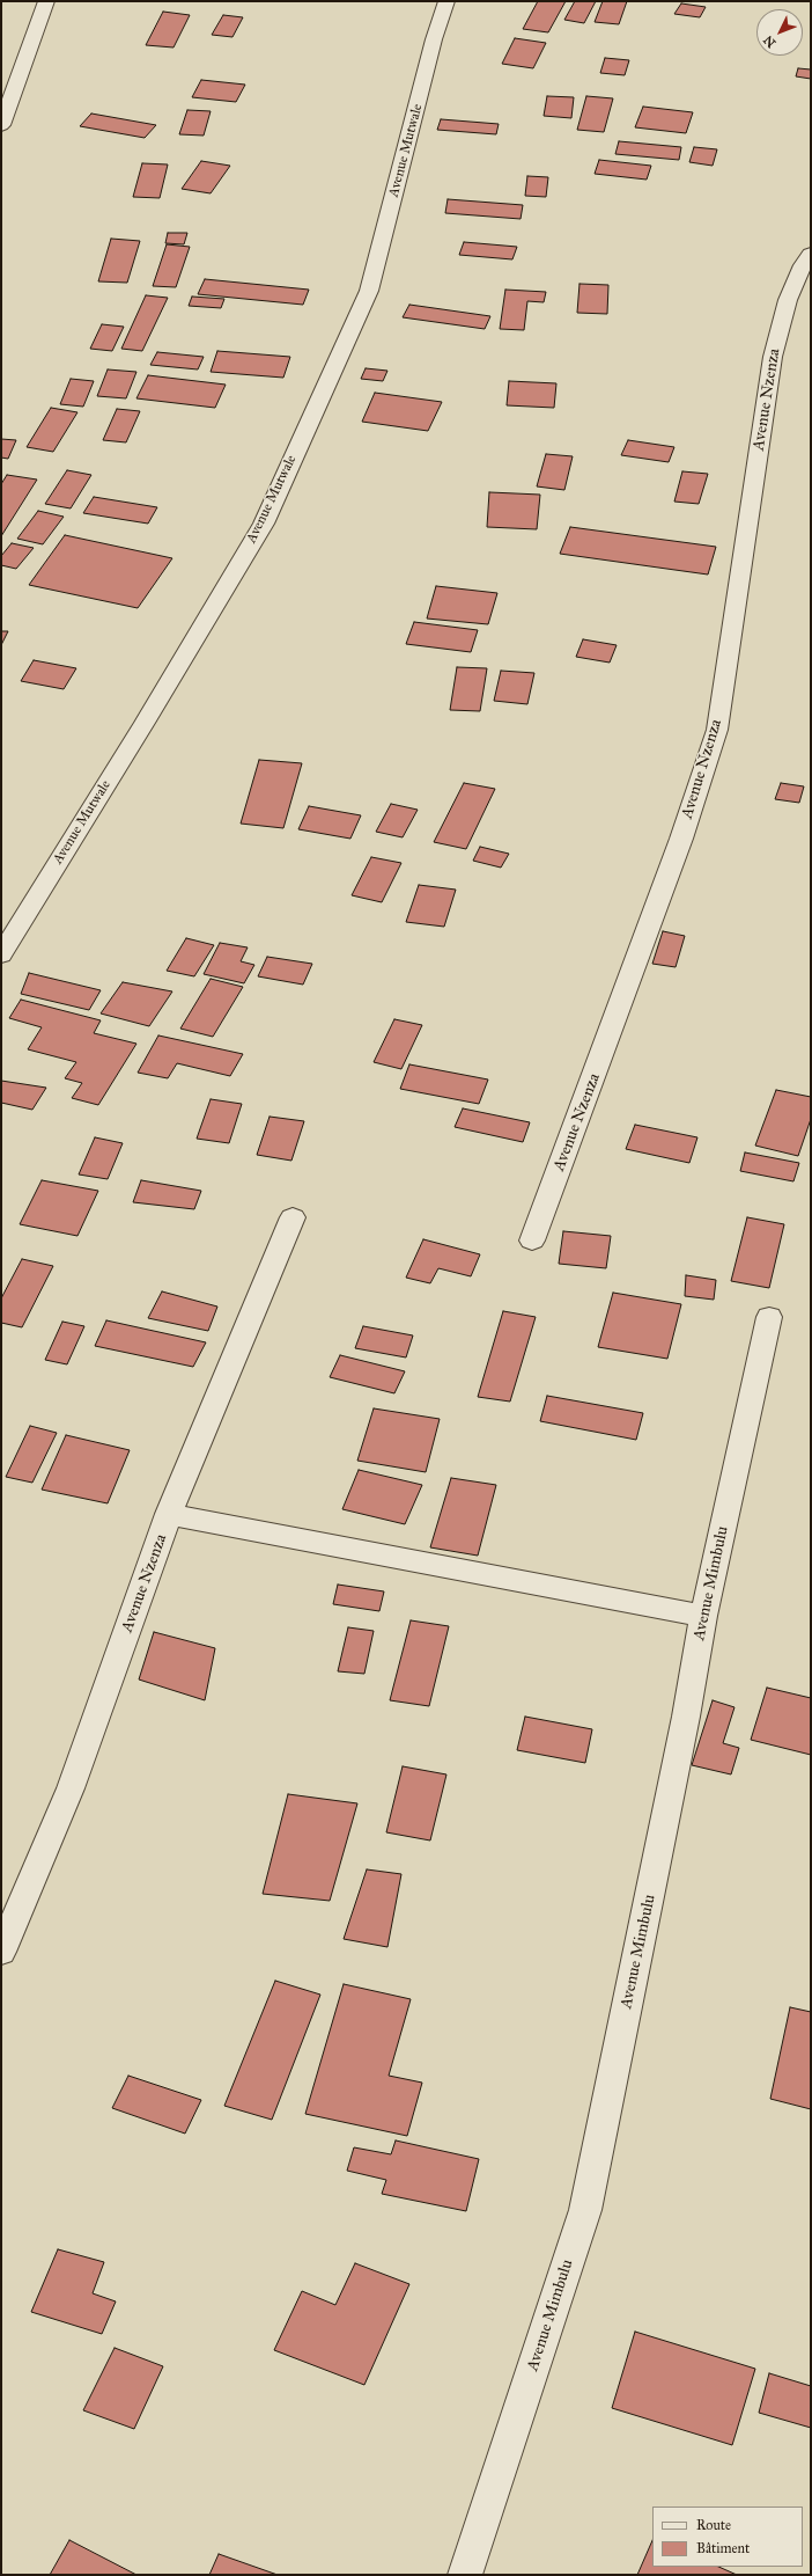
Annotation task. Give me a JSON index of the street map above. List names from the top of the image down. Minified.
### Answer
{"streets":{"street":["Avenue Mutwale","Avenue Nzenza","Avenue Mimbulu"]},"legend":["Route","Bâtiment"],"north":"bottom left"}
